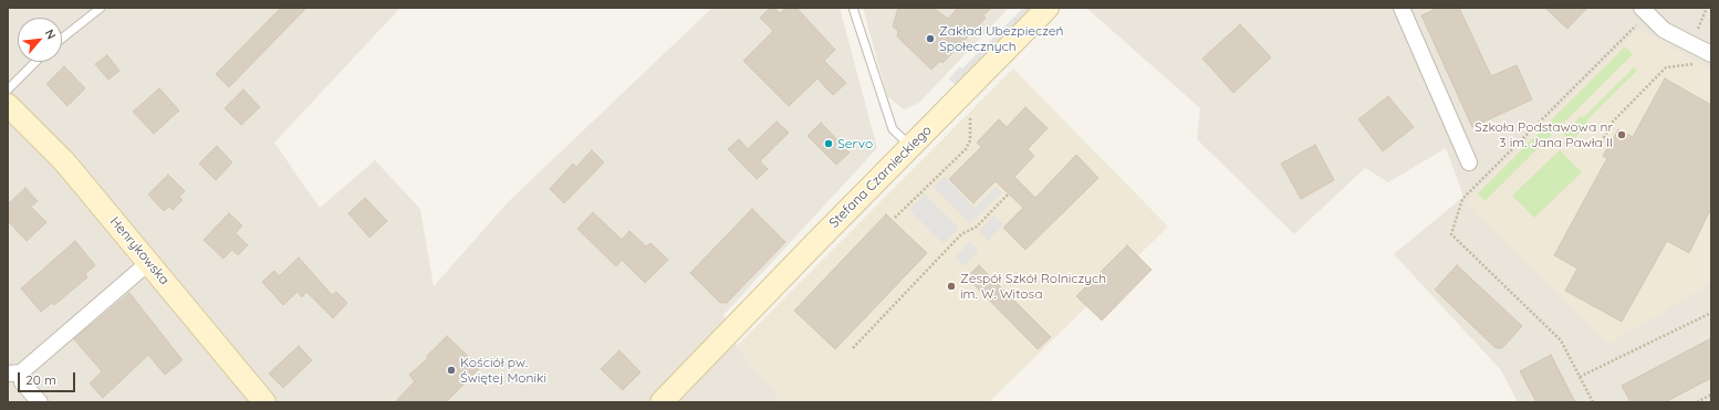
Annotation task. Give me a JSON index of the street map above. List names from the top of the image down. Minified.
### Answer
{"streets":{"street":["Stefana Czarnieckiego","Henrykowska"]},"places":["Zakład Ubezpieczeń Społecznych","Szkoła Podstawowa nr 3 im. Jana Pawła II","Servo","Zespół Szkół Rolniczych im. W. Witosa","Kościół pw. Świętej Moniki"],"scale_bar":"20 m","north":"top right"}
